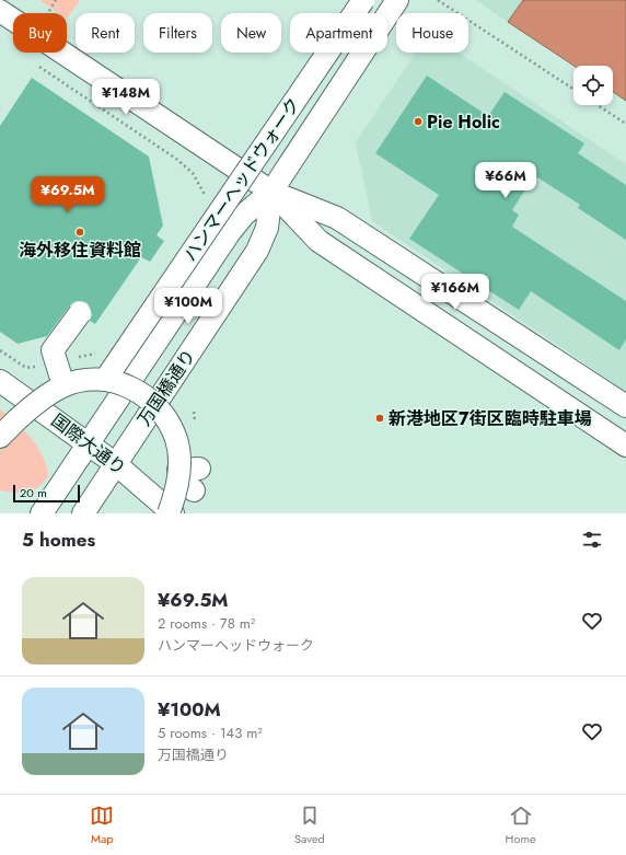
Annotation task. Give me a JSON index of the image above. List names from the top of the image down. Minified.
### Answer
{"streets":{"street":["ハンマーヘッドウォーク","万国橋通り","国際大通り"]},"crossings":[["万国橋通り","国際大通り"]],"places":["Pie Holic","海外移住資料館","新港地区7街区臨時駐車場"],"scale_bar":"20 m","page":{"chip":["Buy","Rent","Filters","New","Apartment","House"],"price":["¥148M","¥66M","¥69.5M","¥166M","¥100M"],"scale":"20 m","heading":"5 homes","list":[{"name":"¥69.5M","note":"2 rooms · 78 m² · ハンマーヘッドウォーク"},{"name":"¥100M","note":"5 rooms · 143 m² · 万国橋通り"}],"tabs":["Map","Saved","Home"]}}
